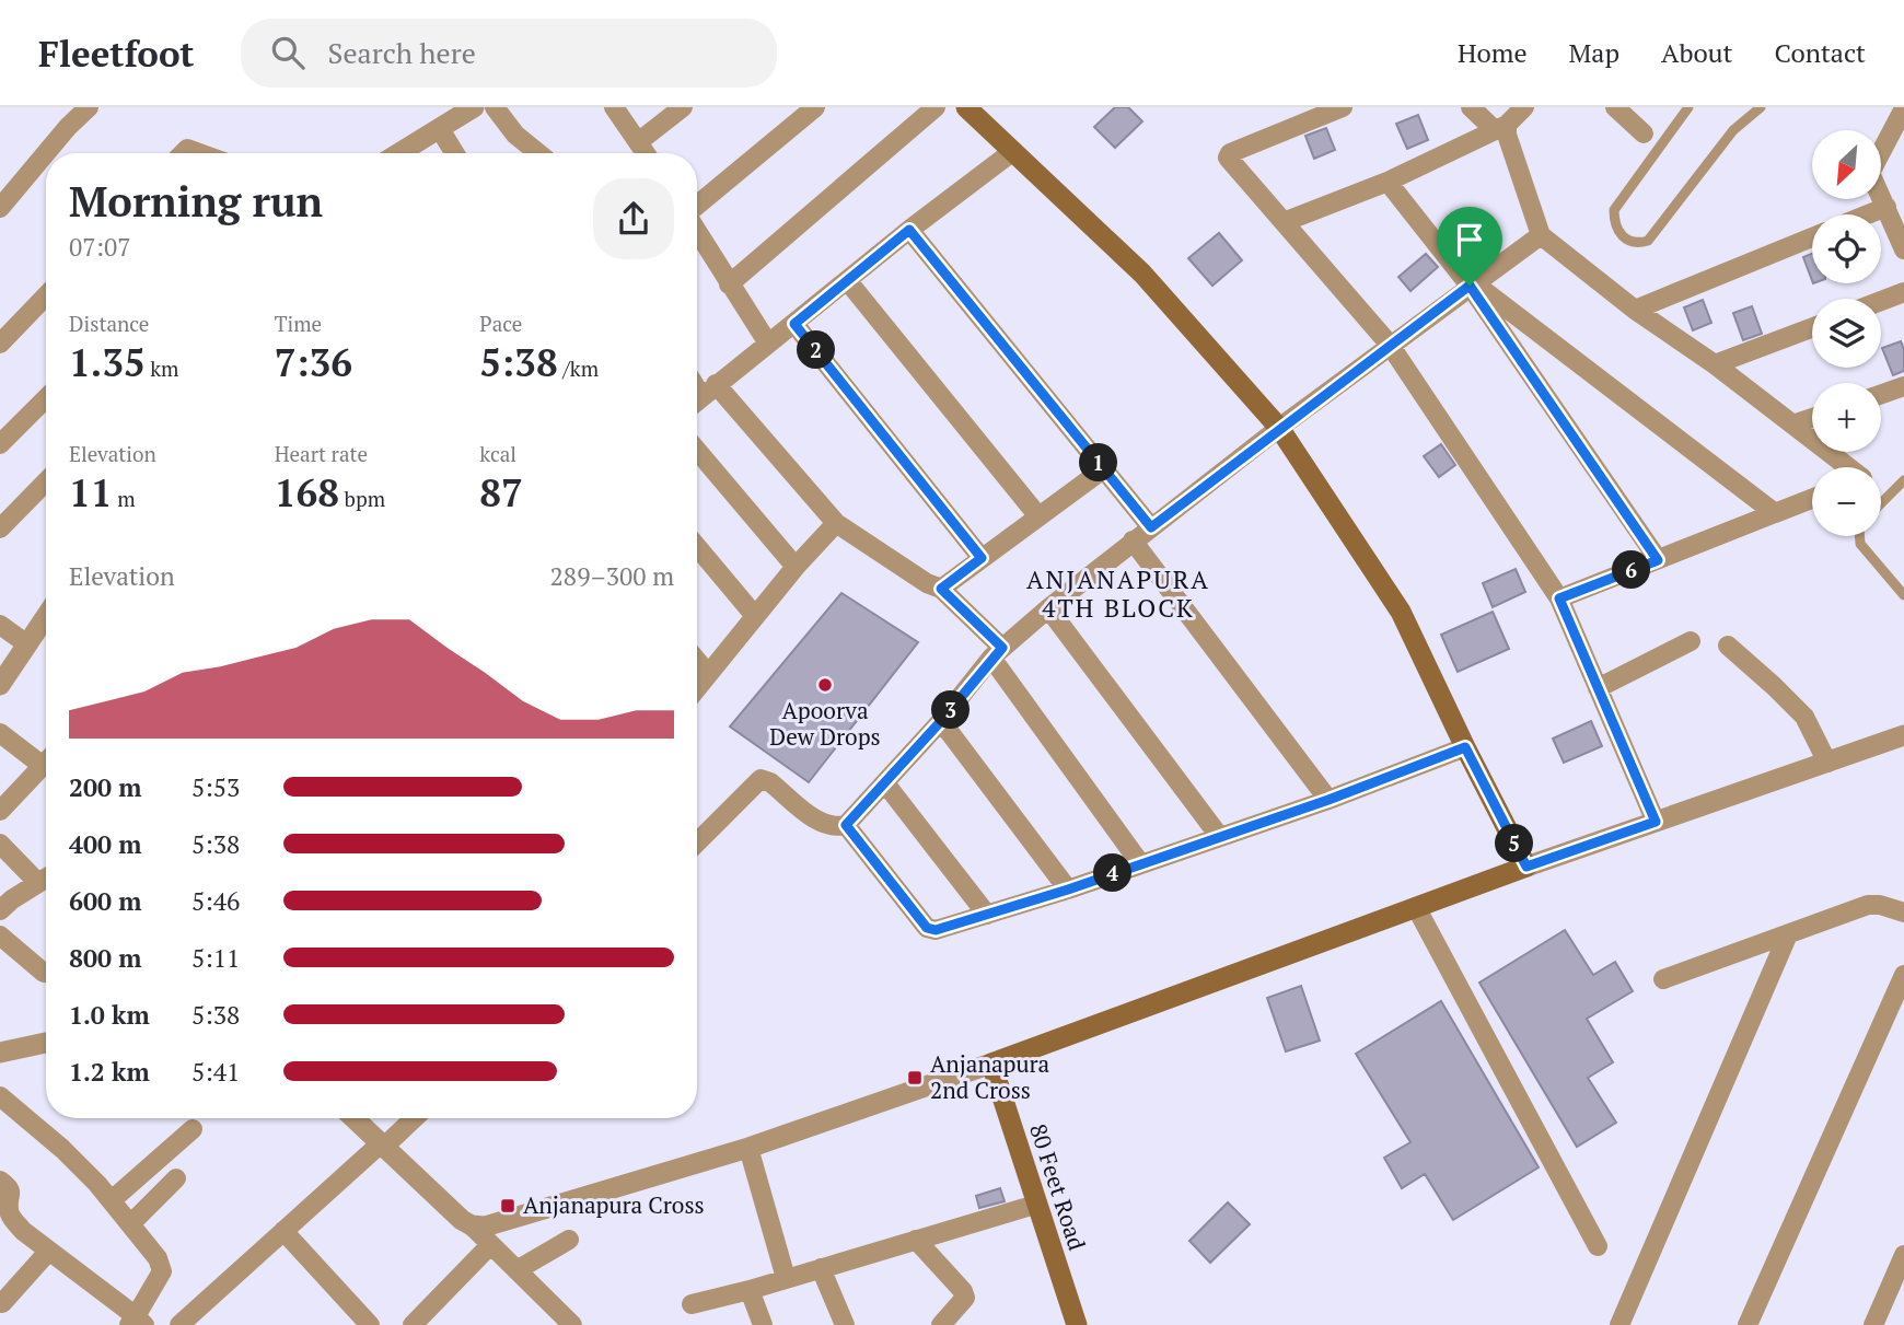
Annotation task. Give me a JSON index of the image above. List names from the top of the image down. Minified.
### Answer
{"streets":{"main road":["80 Feet Road"]},"districts":["ANJANAPURA 4TH BLOCK"],"places":{"other":["Apoorva Dew Drops"],"transit":["Anjanapura 2nd Cross","Anjanapura Cross"]},"north":"bottom left","page":{"header":"Fleetfoot","search":"Search here","nav":["Home","Map","About","Contact"],"map_buttons":["+","−"],"heading":["Morning run","07:07"],"stats":[["Distance","1.35 km"],["Time","7:36"],["Pace","5:38 /km"],["Elevation","11 m"],["Heart rate","168 bpm"],["kcal","87"]],"pins":["2","1","6","3","5","4"],"chart":["Elevation","289–300 m"],"list":[{"name":"200 m","note":"5:53"},{"name":"400 m","note":"5:38"},{"name":"600 m","note":"5:46"},{"name":"800 m","note":"5:11"},{"name":"1.0 km","note":"5:38"},{"name":"1.2 km","note":"5:41"}]}}
